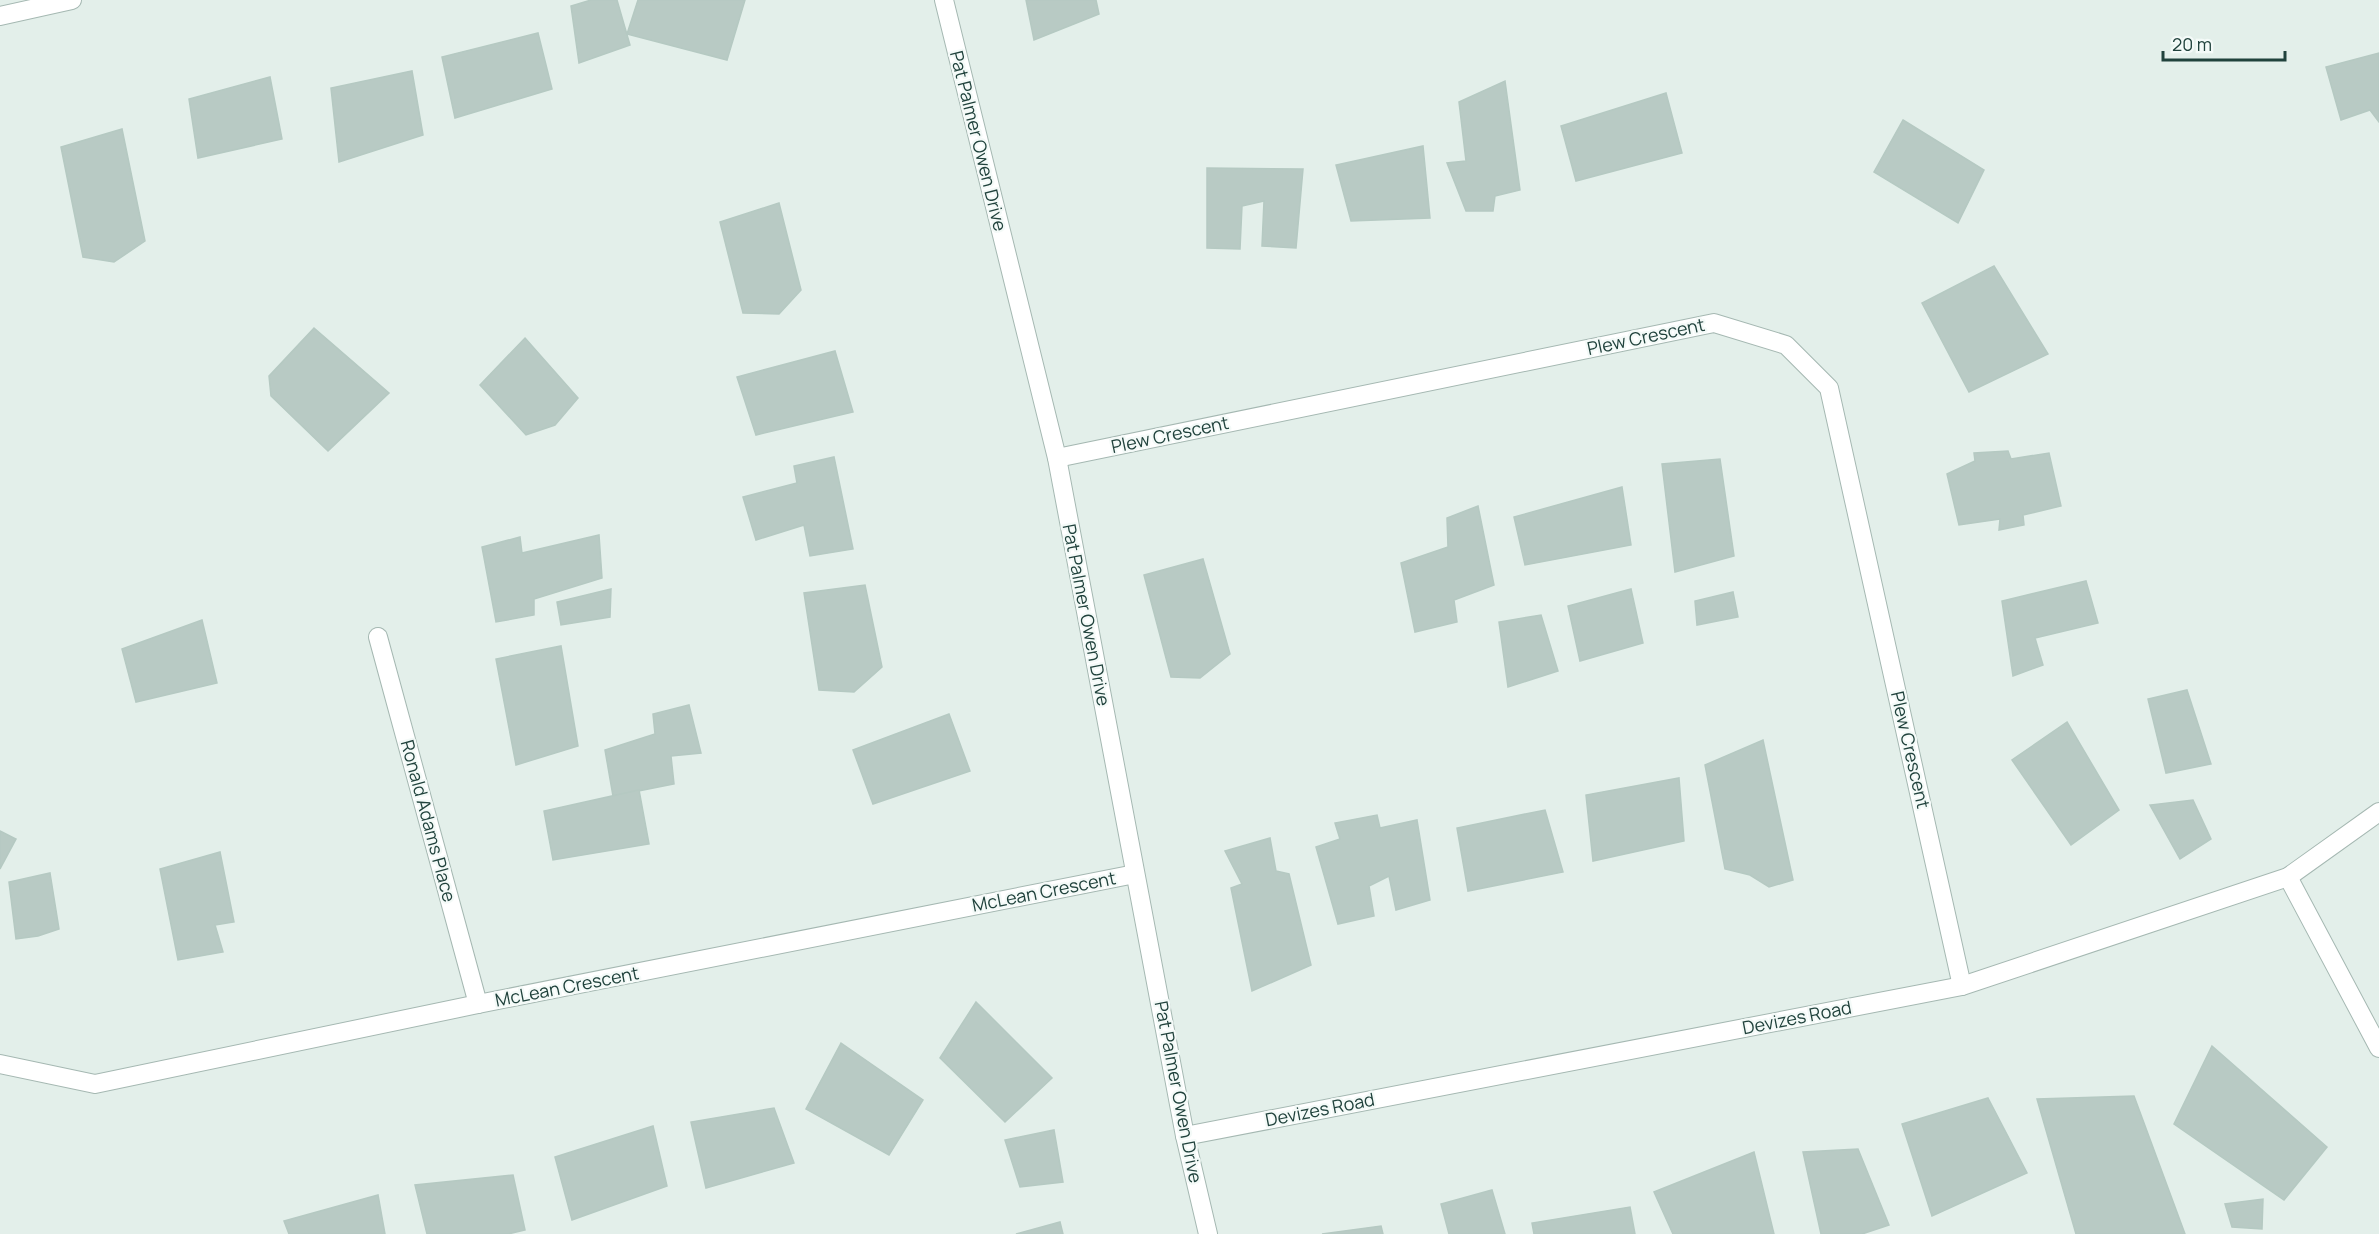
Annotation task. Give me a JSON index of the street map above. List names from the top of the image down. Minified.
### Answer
{"streets":{"street":["Pat Palmer Owen Drive","Plew Crescent","Ronald Adams Place","McLean Crescent","Devizes Road"]},"crossings":[["Pat Palmer Owen Drive","Plew Crescent"],["Pat Palmer Owen Drive","McLean Crescent"],["Pat Palmer Owen Drive","Devizes Road"],["Plew Crescent","Devizes Road"],["Ronald Adams Place","McLean Crescent"]],"scale_bar":"20 m"}
